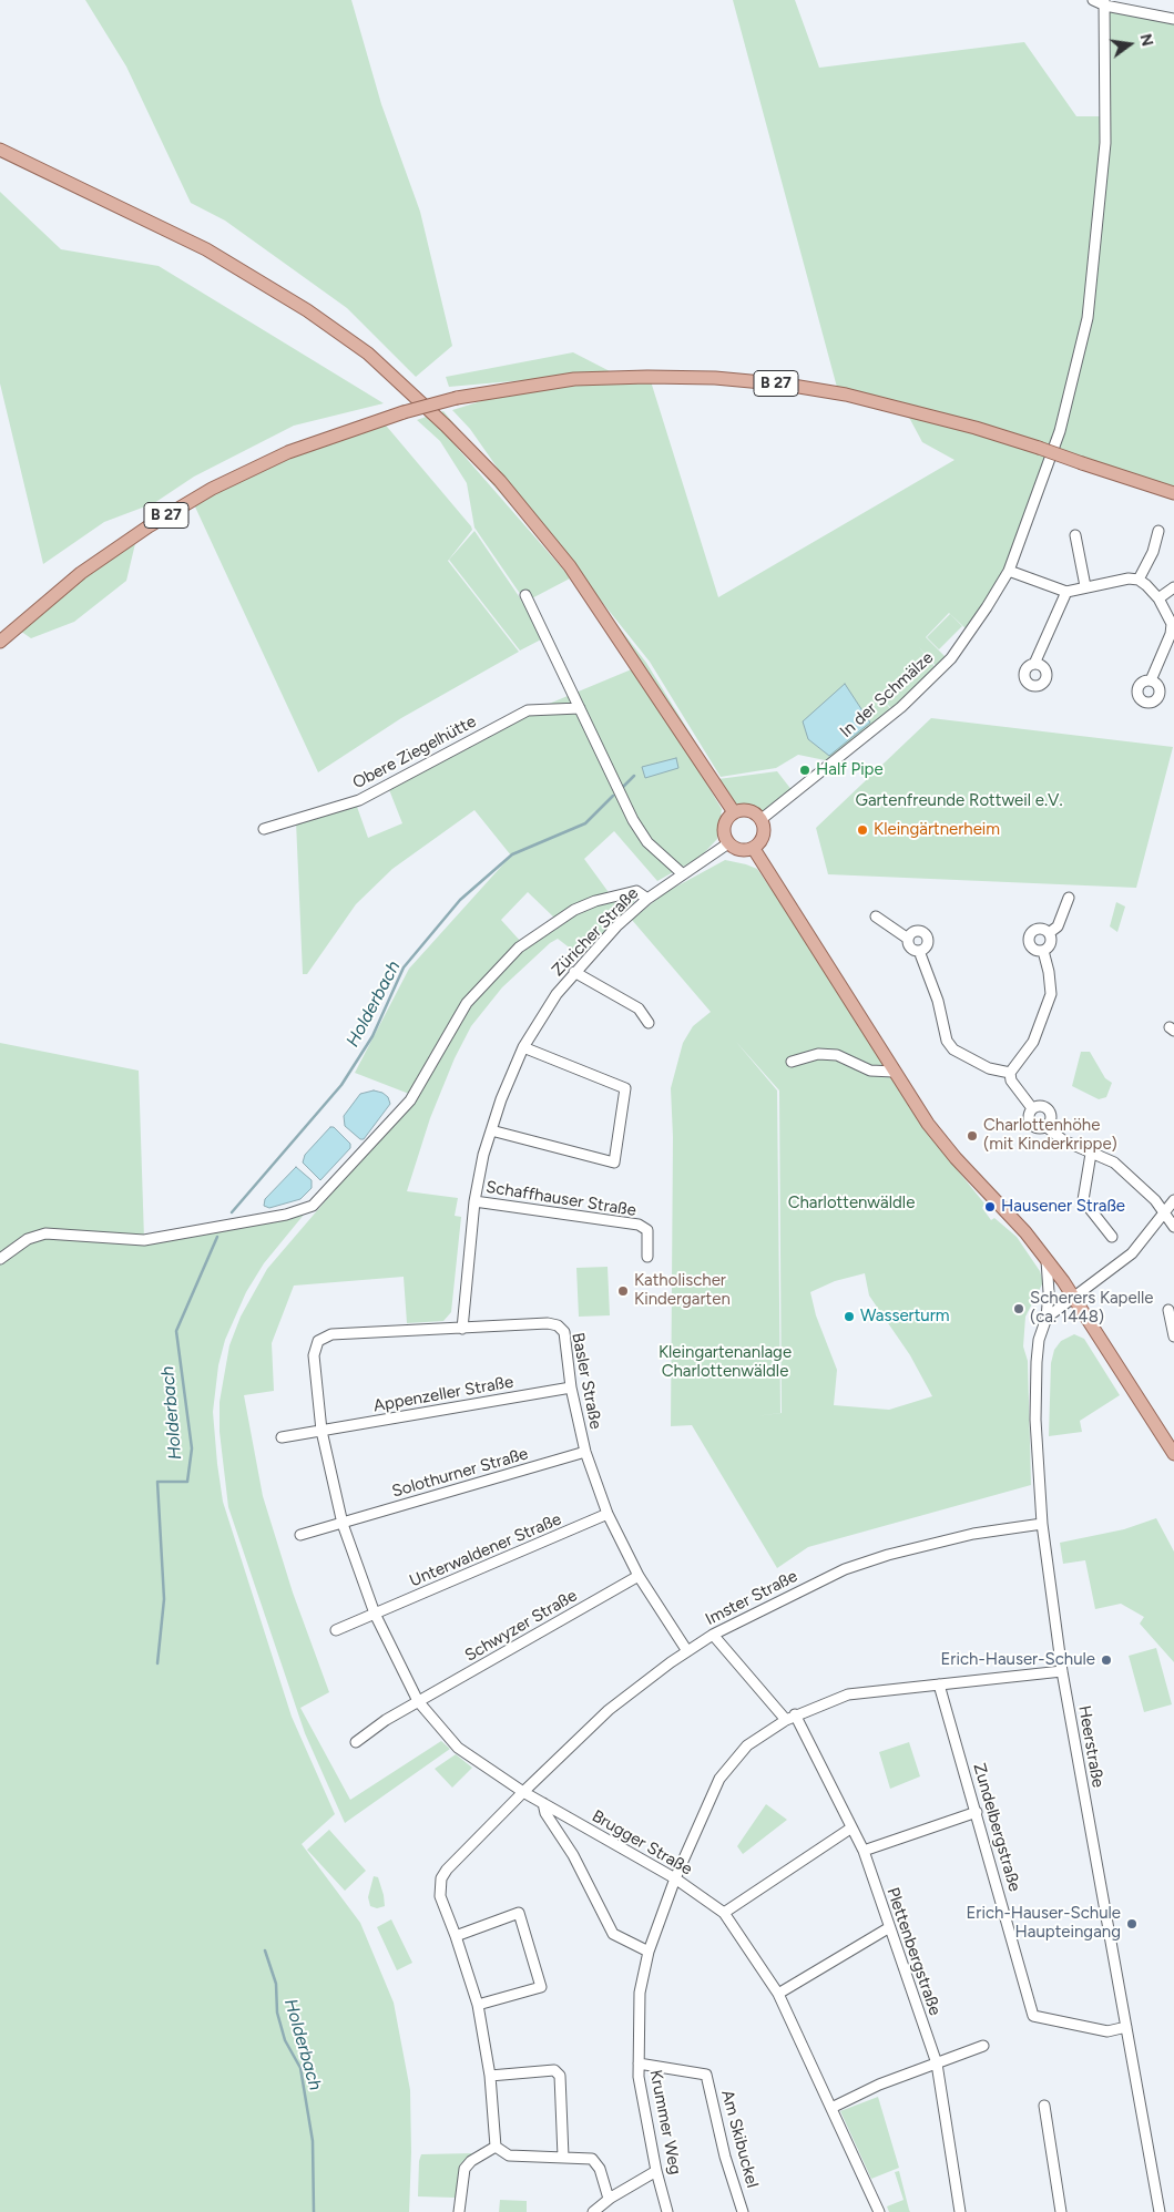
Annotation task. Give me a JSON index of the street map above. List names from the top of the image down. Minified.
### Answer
{"streets":{"main road":["B 27"],"street":["In der Schmälze","Obere Ziegelhütte","Züricher Straße","Schaffhauser Straße","Basler Straße","Appenzeller Straße","Solothurner Straße","Unterwaldener Straße","Imster Straße","Schwyzer Straße","Heerstraße","Zundelbergstraße","Brugger Straße","Plettenbergstraße","Krummer Weg","Am Skibuckel"]},"crossings":[["In der Schmälze","Züricher Straße"],["Züricher Straße","Schaffhauser Straße"],["Züricher Straße","Basler Straße"],["Basler Straße","Appenzeller Straße"],["Basler Straße","Solothurner Straße"],["Basler Straße","Unterwaldener Straße"],["Basler Straße","Imster Straße"],["Basler Straße","Schwyzer Straße"],["Basler Straße","Brugger Straße"],["Imster Straße","Heerstraße"],["Imster Straße","Brugger Straße"],["Imster Straße","Plettenbergstraße"],["Heerstraße","Zundelbergstraße"],["Brugger Straße","Krummer Weg"],["Krummer Weg","Am Skibuckel"]],"water":["Holderbach"],"parks":["Gartenfreunde Rottweil e.V.","Charlottenwäldle","Kleingartenanlage Charlottenwäldle"],"places":["Half Pipe","Kleingärtnerheim","Charlottenhöhe (mit Kinderkrippe)","Hausener Straße","Katholischer Kindergarten","Scherers Kapelle (ca. 1448)","Wasserturm","Erich-Hauser-Schule","Erich-Hauser-Schule Haupteingang"],"north":"right"}
